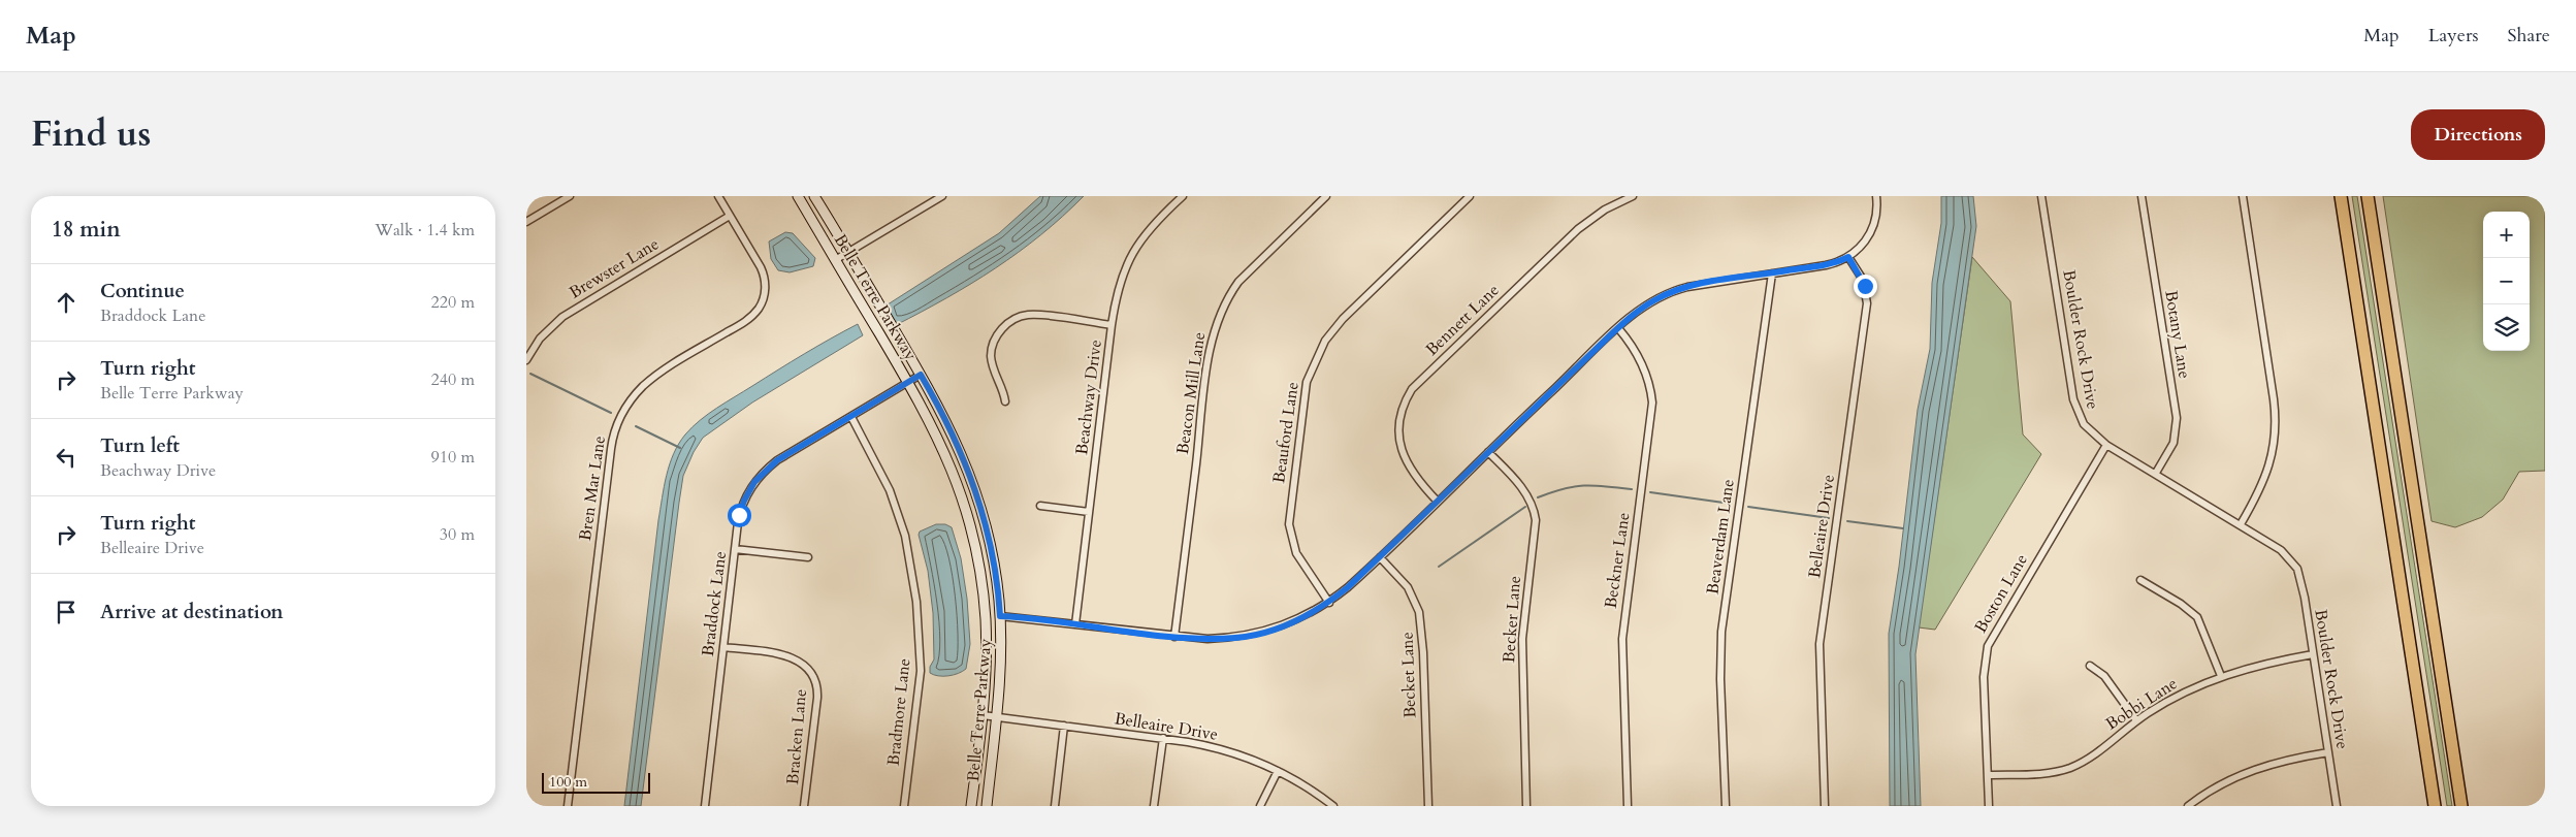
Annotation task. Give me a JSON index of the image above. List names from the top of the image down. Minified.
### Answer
{"streets":{"main road":["Belle Terre Parkway"],"street":["Brewster Lane","Bennett Lane","Botany Lane","Boulder Rock Drive","Beacon Mill Lane","Beachway Drive","Beauford Lane","Bren Mar Lane","Belleaire Drive","Beaverdam Lane","Beckner Lane","Boston Lane","Braddock Lane","Becker Lane","Becket Lane","Bobbi Lane","Bradmore Lane","Bracken Lane"]},"crossings":[["Brewster Lane","Bren Mar Lane"],["Belle Terre Parkway","Belleaire Drive"],["Belle Terre Parkway","Braddock Lane"],["Botany Lane","Boulder Rock Drive"],["Boulder Rock Drive","Boston Lane"],["Boulder Rock Drive","Bobbi Lane"],["Boston Lane","Bobbi Lane"],["Braddock Lane","Bradmore Lane"],["Braddock Lane","Bracken Lane"]],"scale_bar":"100 m","page":{"header":"Map","nav":["Map","Layers","Share"],"title":"Find us","buttons":"Directions","heading":["18 min","Walk · 1.4 km"],"map_buttons":["+","−"],"list":[["Continue","Braddock Lane","220 m"],["Turn right","Belle Terre Parkway","240 m"],["Turn left","Beachway Drive","910 m"],["Turn right","Belleaire Drive","30 m"],"Arrive at destination"],"scale":"100 m"}}
